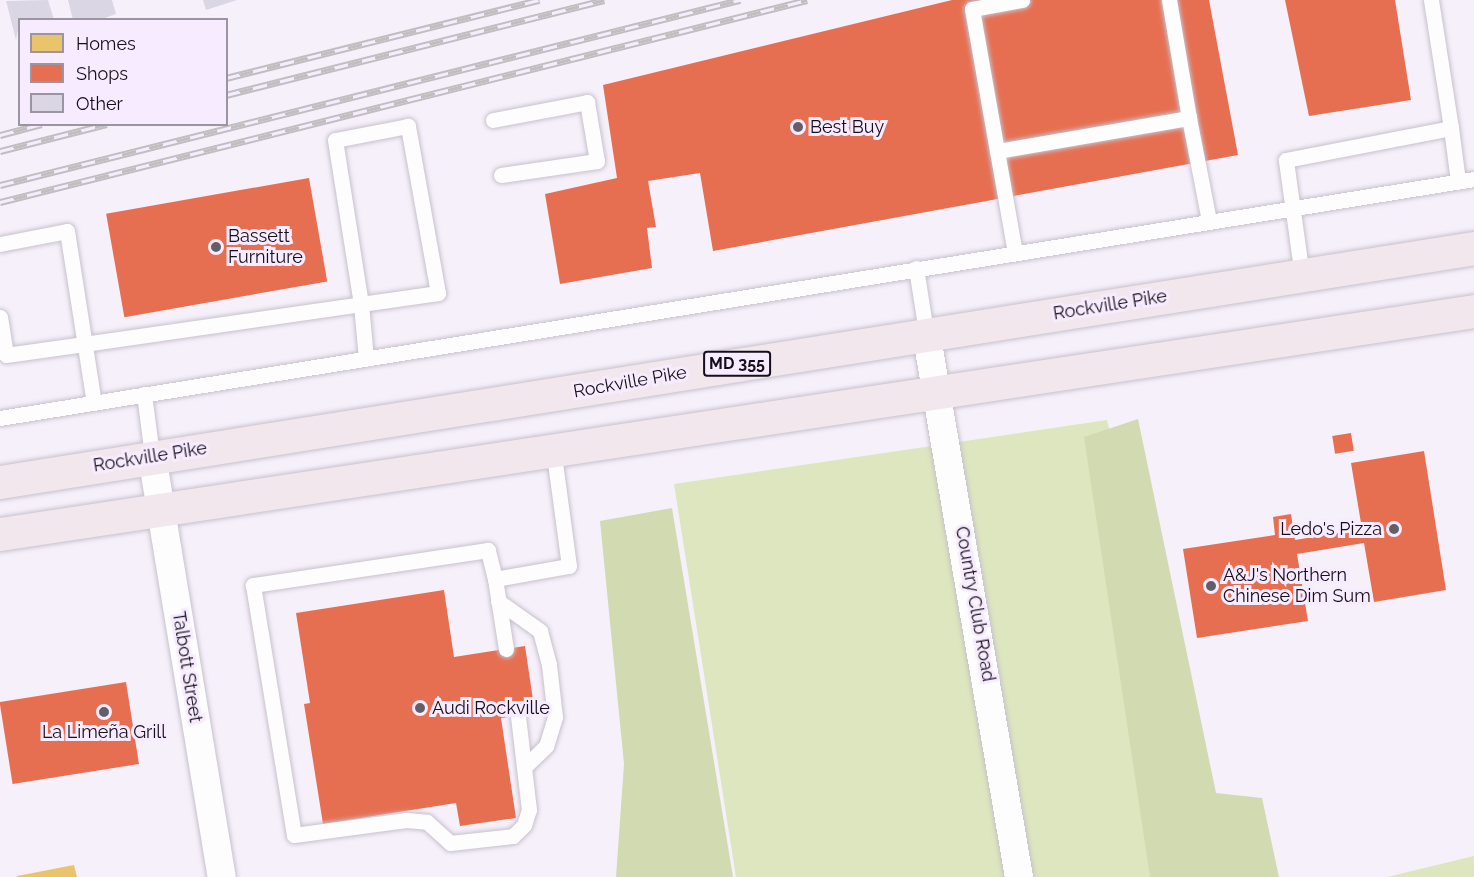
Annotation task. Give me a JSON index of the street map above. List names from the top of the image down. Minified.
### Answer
{"streets":{"main road":["Rockville Pike","MD 355"],"street":["Country Club Road","Talbott Street"]},"crossings":[["Rockville Pike","Country Club Road"],["Rockville Pike","Talbott Street"]],"places":["Best Buy","Bassett Furniture","Ledo's Pizza","A&J's Northern Chinese Dim Sum","Audi Rockville","La Limeña Grill"],"legend":["Homes","Shops","Other"]}
